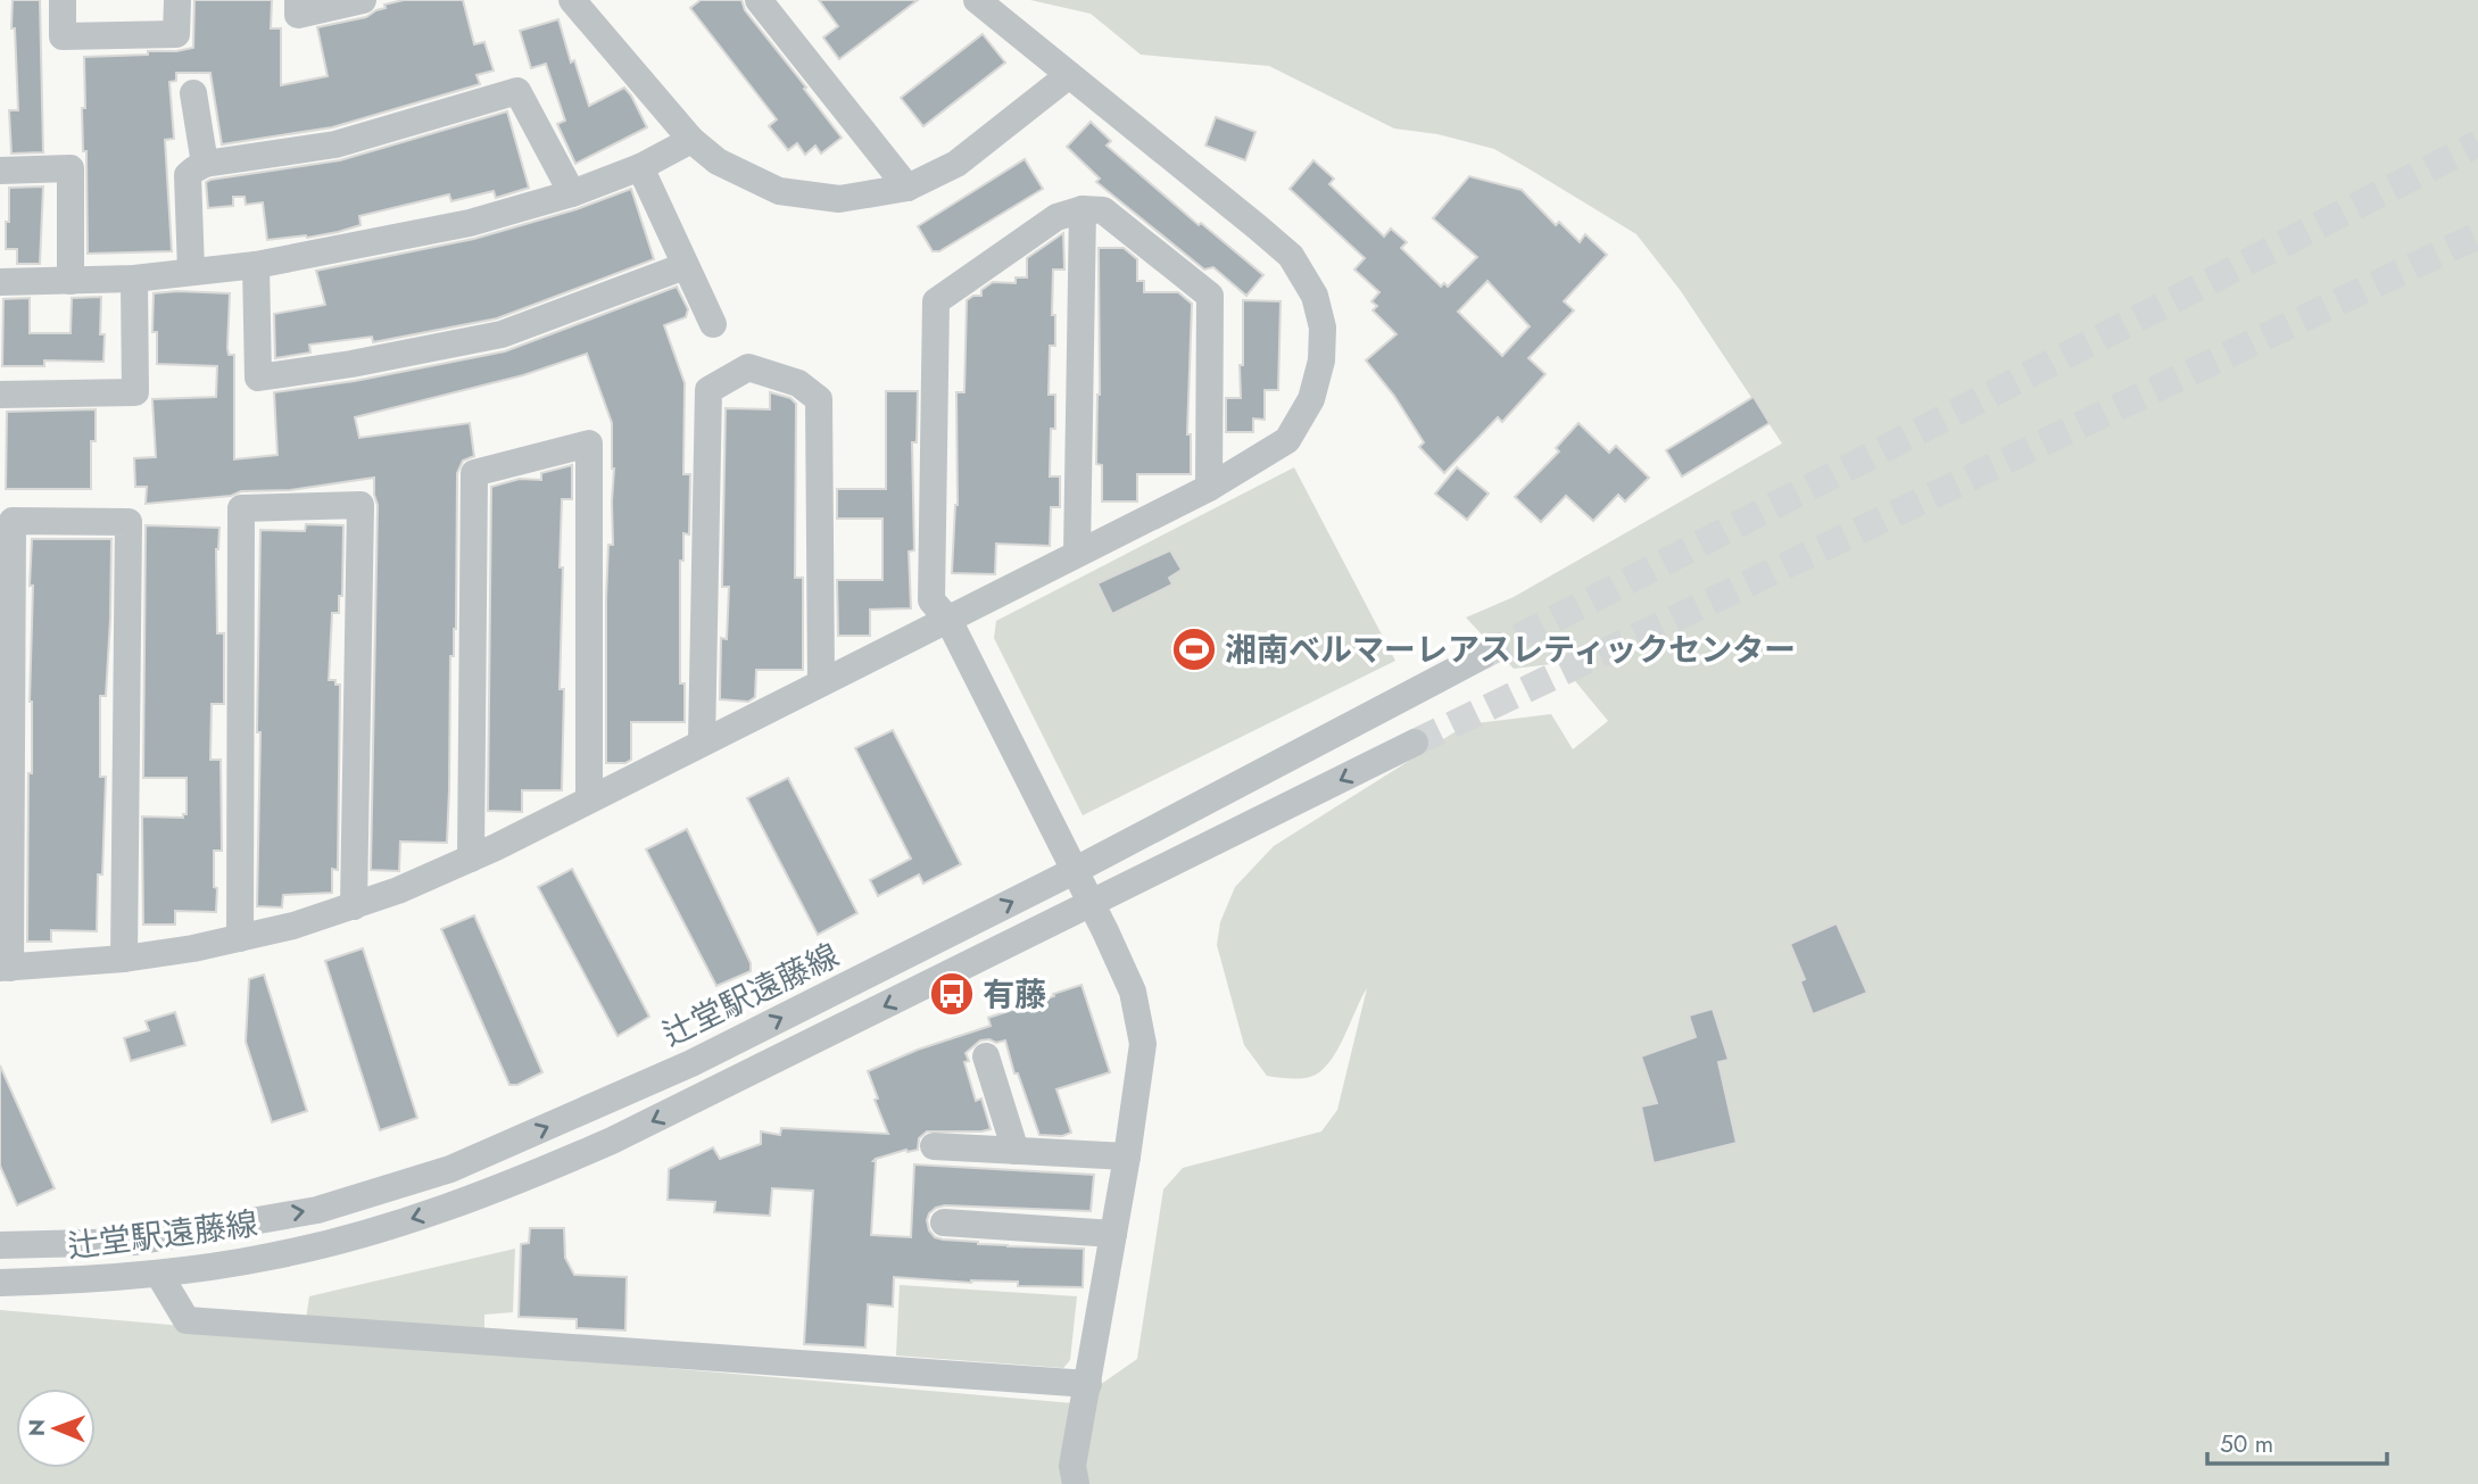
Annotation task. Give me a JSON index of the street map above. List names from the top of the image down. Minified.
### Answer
{"streets":{"street":["辻堂駅遠藤線"]},"places":{"sports":["湘南ベルマーレアスレティックセンター"],"bus stop":["有藤"]},"scale_bar":"50 m","north":"left"}
